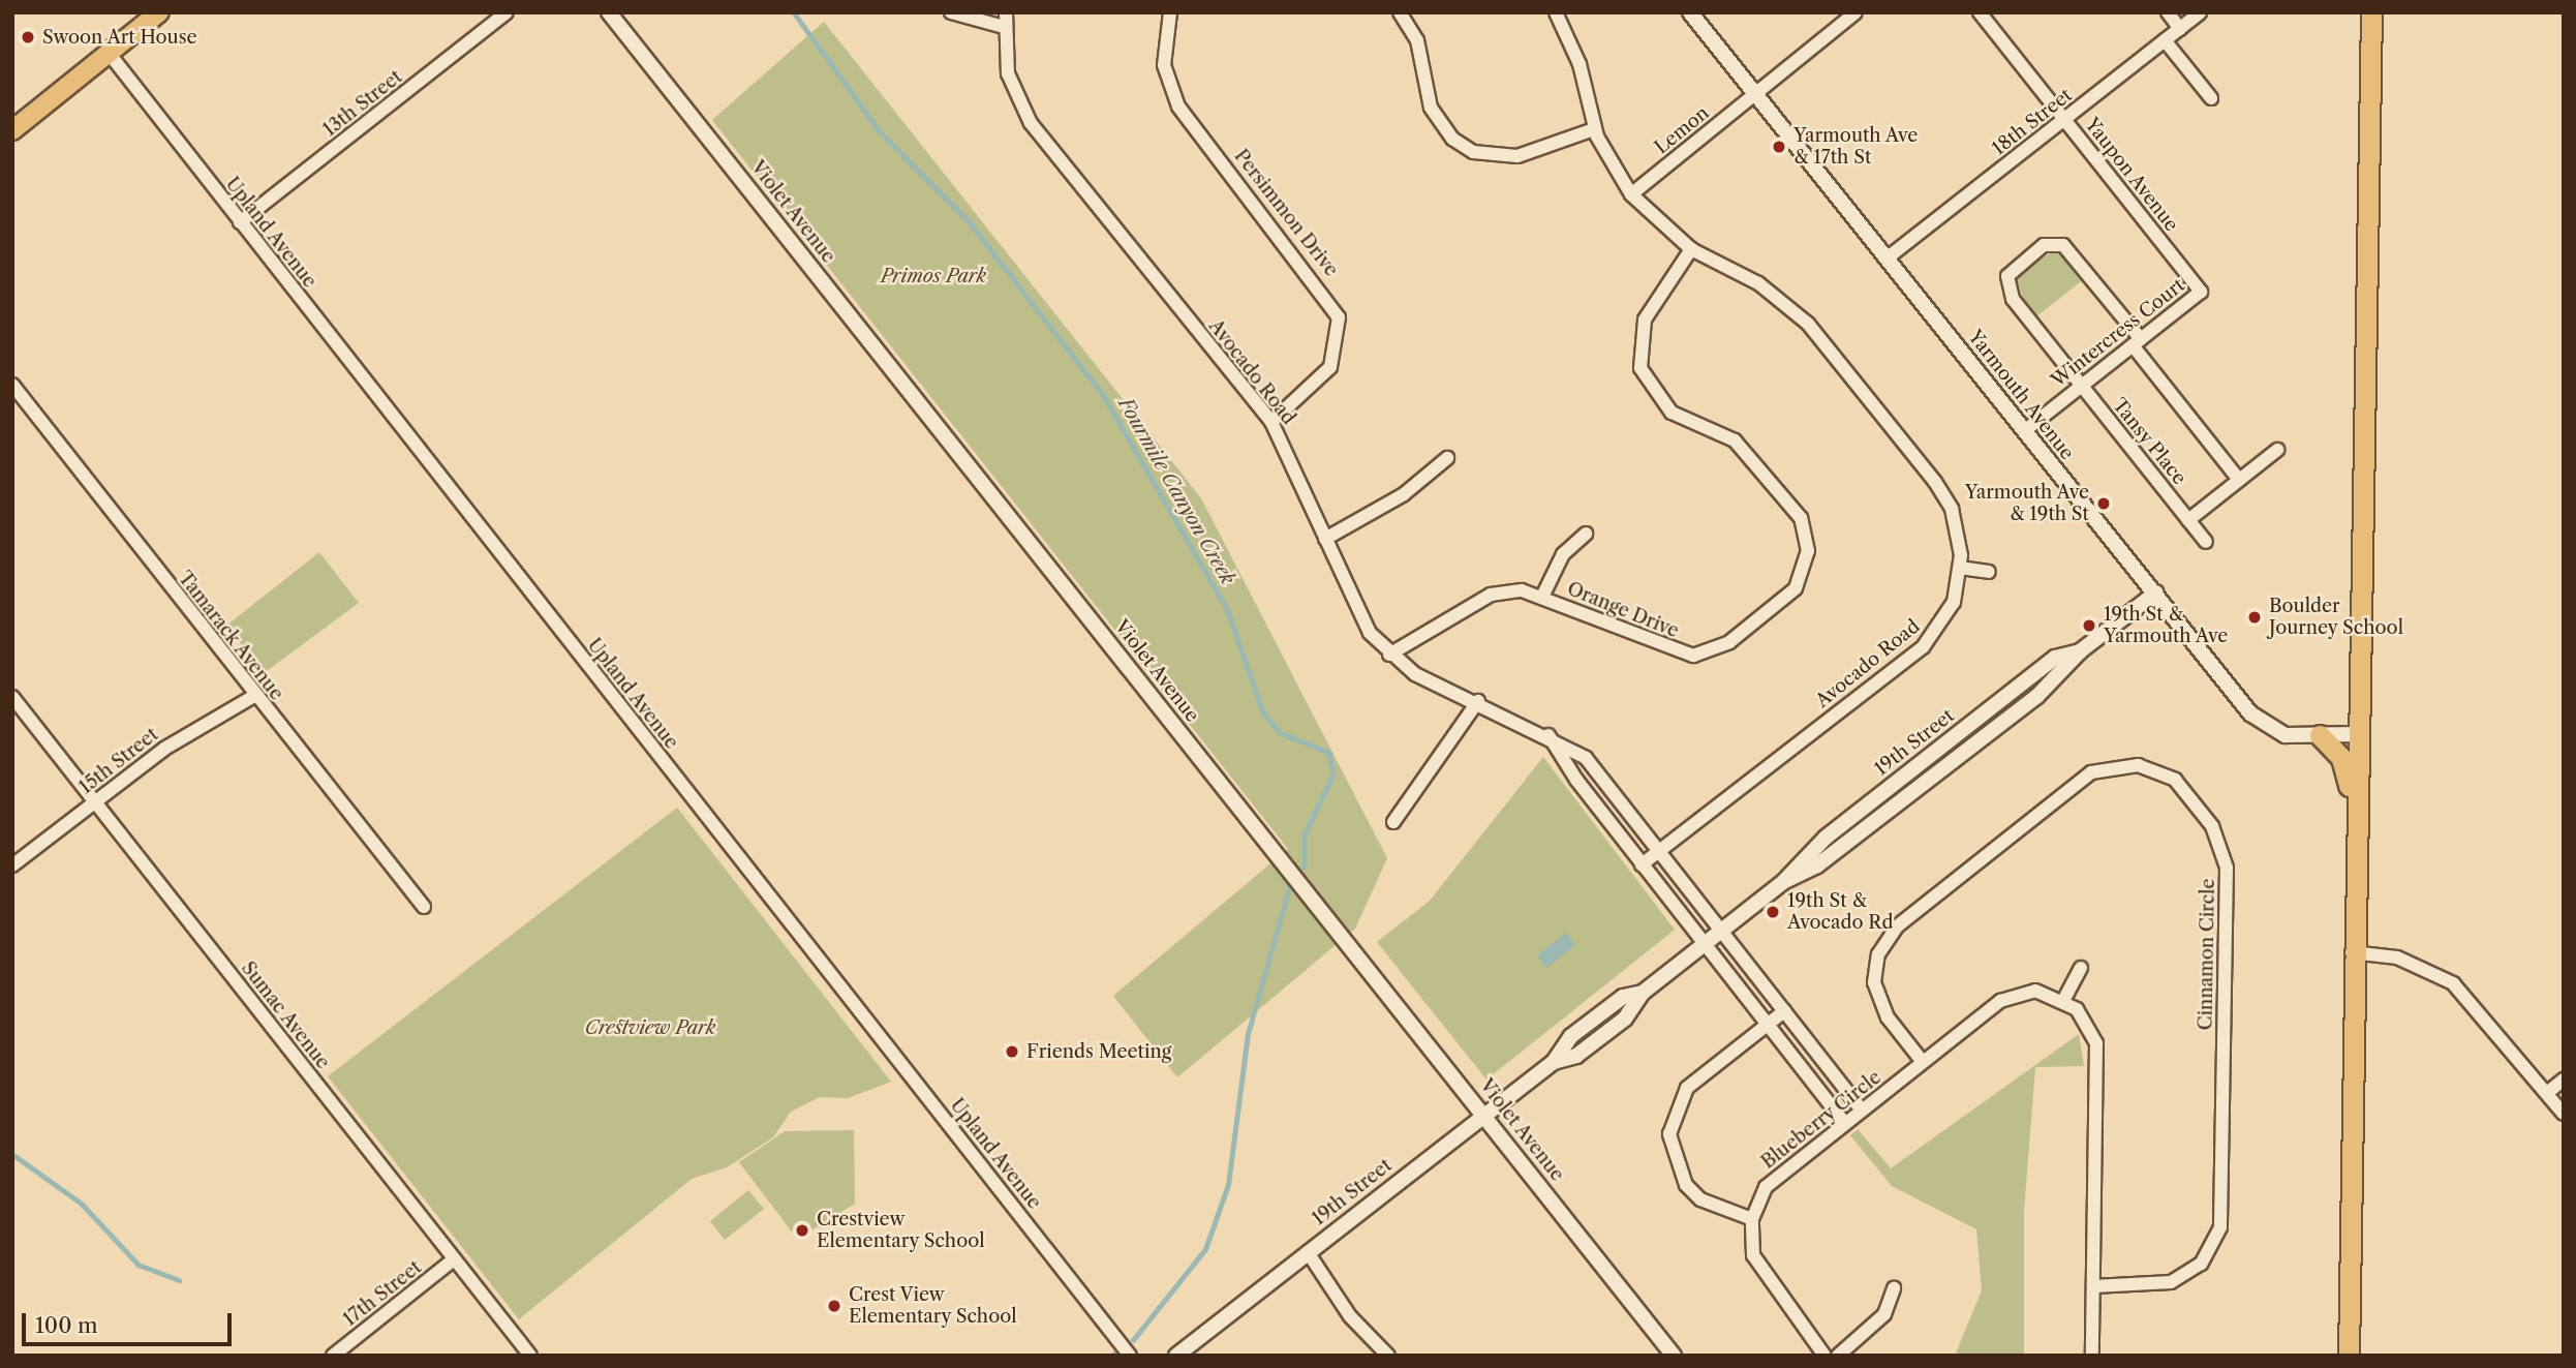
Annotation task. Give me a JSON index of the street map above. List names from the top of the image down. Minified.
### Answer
{"streets":{"street":["13th Street","18th Street","Lemon","Yaupon Avenue","Violet Avenue","Persimmon Drive","Upland Avenue","Wintercress Court","Avocado Road","Yarmouth Avenue","Tansy Place","Orange Drive","Tamarack Avenue","19th Street","15th Street","Cinnamon Circle","Sumac Avenue","Blueberry Circle","17th Street"]},"crossings":[["13th Street","Upland Avenue"],["18th Street","Yaupon Avenue"],["18th Street","Yarmouth Avenue"],["Lemon","Avocado Road"],["Lemon","Yarmouth Avenue"],["Yaupon Avenue","Wintercress Court"],["Violet Avenue","19th Street"],["Persimmon Drive","Avocado Road"],["Wintercress Court","Yarmouth Avenue"],["Wintercress Court","Tansy Place"],["Avocado Road","Orange Drive"],["Avocado Road","19th Street"],["Avocado Road","Blueberry Circle"],["Yarmouth Avenue","19th Street"],["Tamarack Avenue","15th Street"],["15th Street","Sumac Avenue"],["Cinnamon Circle","Blueberry Circle"],["Sumac Avenue","17th Street"]],"water":["Fourmile Canyon Creek"],"parks":["Primos Park","Crestview Park"],"places":["Swoon Art House","Yarmouth Ave & 17th St","Yarmouth Ave & 19th St","Boulder Journey School","19th St & Yarmouth Ave","19th St & Avocado Rd","Friends Meeting","Crestview Elementary School","Crest View Elementary School"],"scale_bar":"100 m"}
